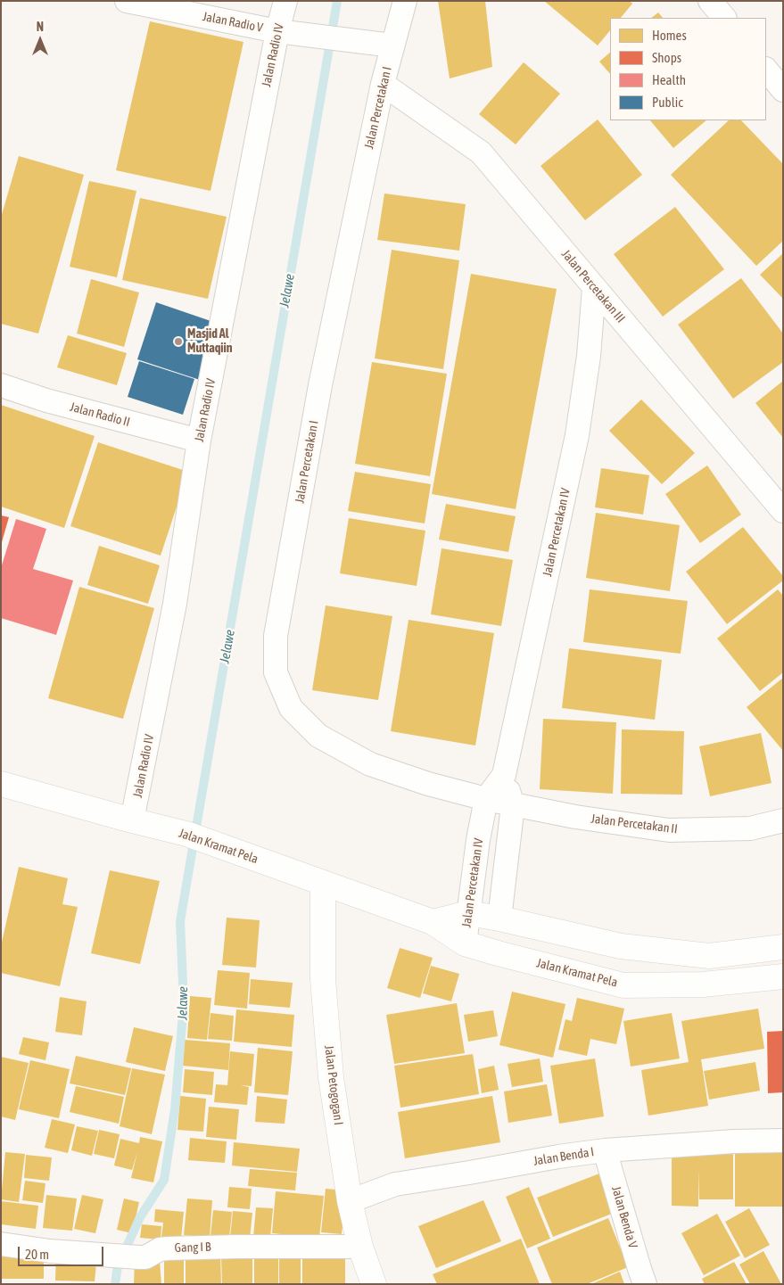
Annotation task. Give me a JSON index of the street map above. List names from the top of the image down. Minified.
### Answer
{"streets":{"street":["Jalan Radio V","Jalan Radio IV","Jalan Percetakan I","Jalan Percetakan III","Jalan Radio II","Jalan Percetakan IV","Jalan Percetakan II","Jalan Kramat Pela","Jalan Petogogan I","Jalan Benda I","Jalan Benda V","Gang I B"]},"crossings":[["Jalan Radio V","Jalan Radio IV"],["Jalan Radio V","Jalan Percetakan I"],["Jalan Radio IV","Jalan Radio II"],["Jalan Radio IV","Jalan Kramat Pela"],["Jalan Percetakan I","Jalan Percetakan III"],["Jalan Percetakan I","Jalan Percetakan IV"],["Jalan Percetakan I","Jalan Percetakan II"],["Jalan Percetakan III","Jalan Percetakan IV"],["Jalan Percetakan IV","Jalan Percetakan II"],["Jalan Percetakan IV","Jalan Kramat Pela"],["Jalan Kramat Pela","Jalan Petogogan I"],["Jalan Petogogan I","Jalan Benda I"],["Jalan Petogogan I","Gang I B"],["Jalan Benda I","Jalan Benda V"]],"water":["Jelawe"],"places":["Masjid Al Muttaqiin"],"legend":["Homes","Shops","Health","Public"],"scale_bar":"20 m","north":"top"}
